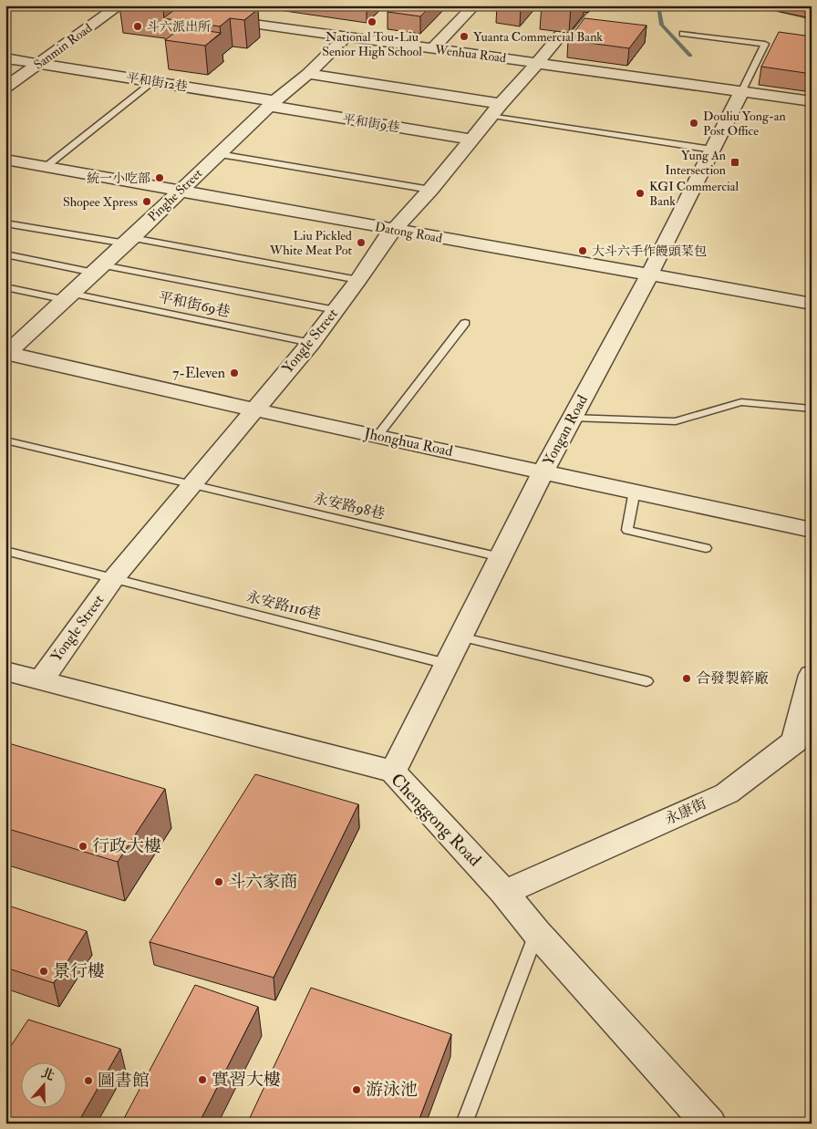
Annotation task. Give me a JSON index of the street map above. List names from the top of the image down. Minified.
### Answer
{"streets":{"street":["Sanmin Road","Wenhua Road","平和街12巷","平和街9巷","Pinghe Street","Datong Road","Yongle Street","Yongan Road","Jhonghua Road","永康街","Chenggong Road"],"lane":["平和街69巷","永安路98巷","永安路116巷"]},"crossings":[["Sanmin Road","平和街12巷"],["Wenhua Road","Pinghe Street"],["Wenhua Road","Yongle Street"],["Wenhua Road","Yongan Road"],["平和街12巷","平和街9巷"],["平和街12巷","Pinghe Street"],["平和街9巷","Pinghe Street"],["平和街9巷","Yongle Street"],["Pinghe Street","Datong Road"],["Pinghe Street","平和街69巷"],["Pinghe Street","Jhonghua Road"],["Datong Road","Yongle Street"],["Datong Road","Yongan Road"],["平和街69巷","Yongle Street"],["Yongle Street","Jhonghua Road"],["Yongle Street","永安路98巷"],["Yongle Street","永安路116巷"],["Yongle Street","Chenggong Road"],["Yongan Road","Jhonghua Road"],["Yongan Road","永安路98巷"],["Yongan Road","永安路116巷"],["Yongan Road","Chenggong Road"],["永康街","Chenggong Road"]],"places":{"other":["National Tou-Liu Senior High School","斗六派出所","Yuanta Commercial Bank","Douliu Yong-an Post Office","統一小吃部","KGI Commercial Bank","Shopee Xpress","Liu Pickled White Meat Pot","大斗六手作饅頭菜包","7-Eleven","合發製簳廠","行政大樓","斗六家商","景行樓","實習大樓","圖書館","游泳池"],"transit":["Yung An Intersection"]},"north":"top"}
